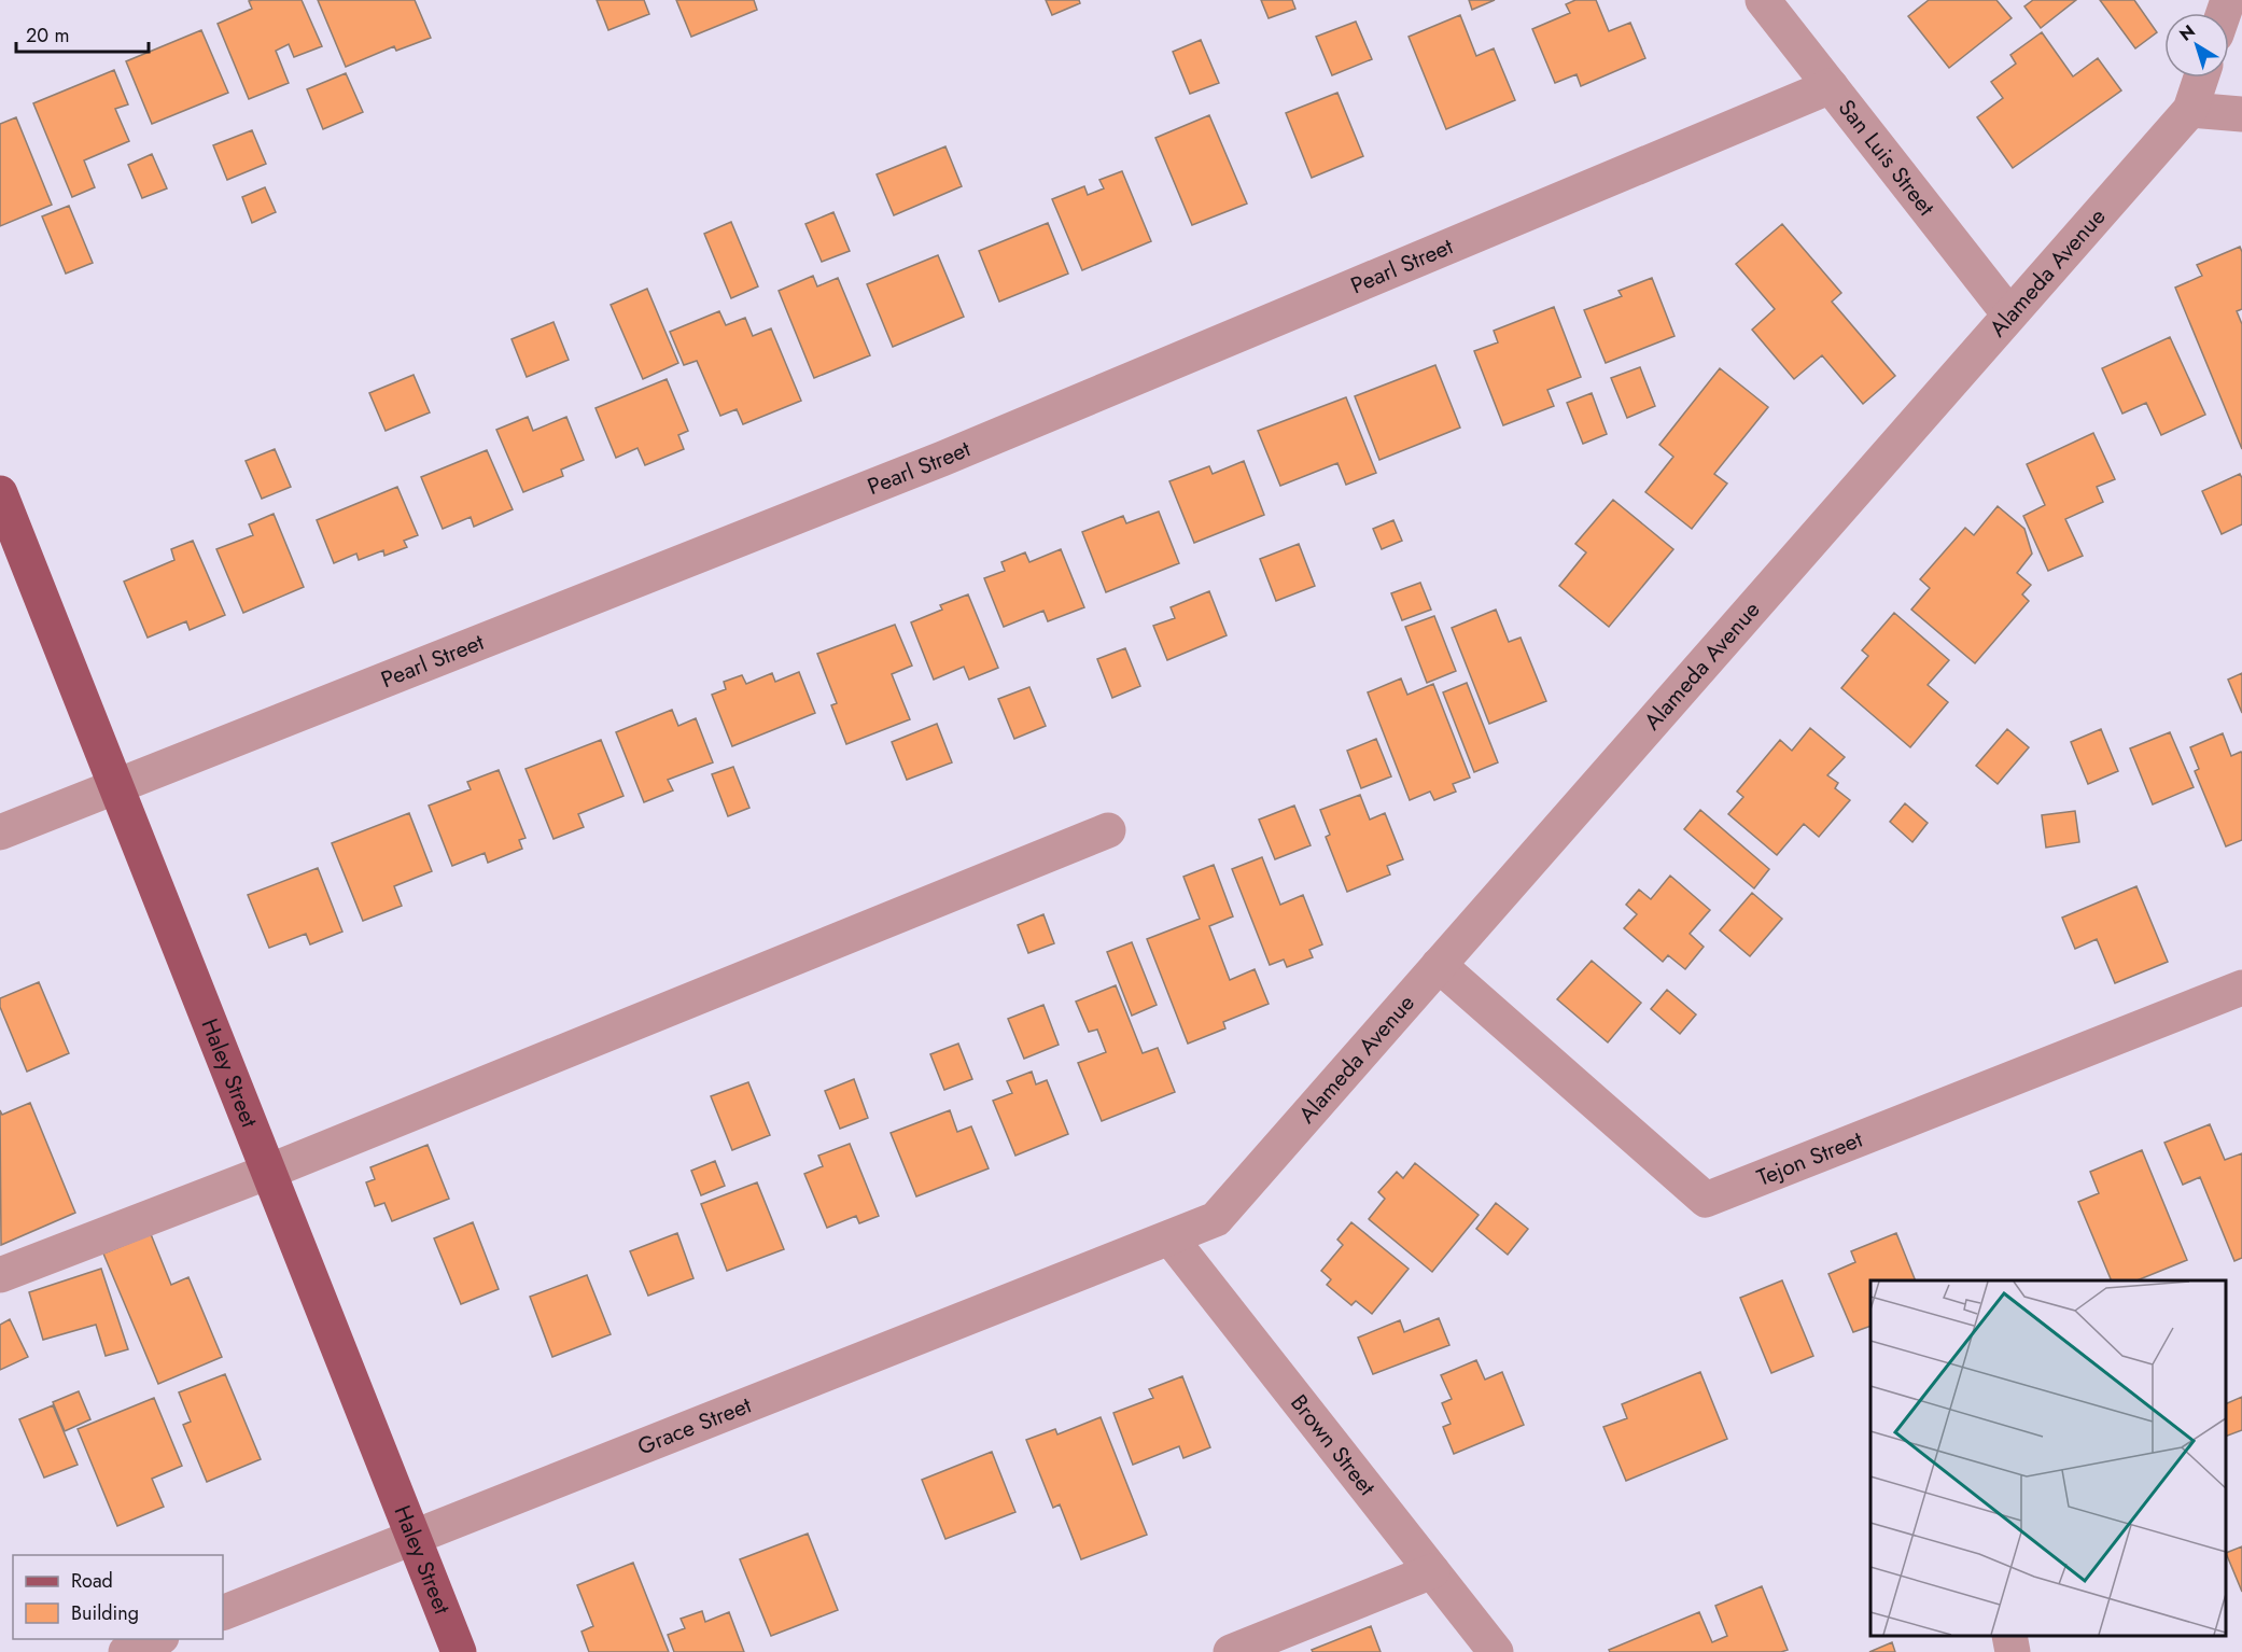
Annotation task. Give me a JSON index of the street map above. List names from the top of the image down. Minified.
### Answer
{"streets":{"main road":["Haley Street"],"street":["San Luis Street","Pearl Street","Alameda Avenue","Tejon Street","Grace Street","Brown Street"]},"crossings":[["San Luis Street","Pearl Street"],["San Luis Street","Alameda Avenue"],["Pearl Street","Haley Street"],["Alameda Avenue","Tejon Street"],["Alameda Avenue","Grace Street"],["Alameda Avenue","Brown Street"],["Haley Street","Grace Street"],["Grace Street","Brown Street"]],"legend":["Road","Building"],"scale_bar":"20 m","north":"top left"}
